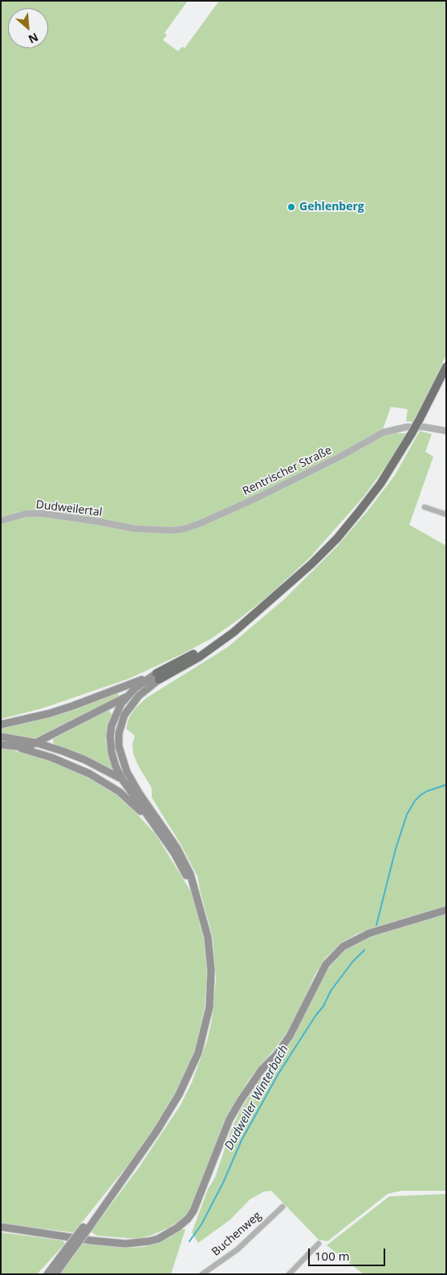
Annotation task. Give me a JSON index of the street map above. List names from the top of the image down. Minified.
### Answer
{"streets":{"street":["Rentrischer Straße","Dudweilertal","Buchenweg"]},"crossings":[["Rentrischer Straße","Dudweilertal"]],"water":["Dudweiler Winterbach"],"places":["Gehlenberg"],"scale_bar":"100 m","north":"bottom right"}
